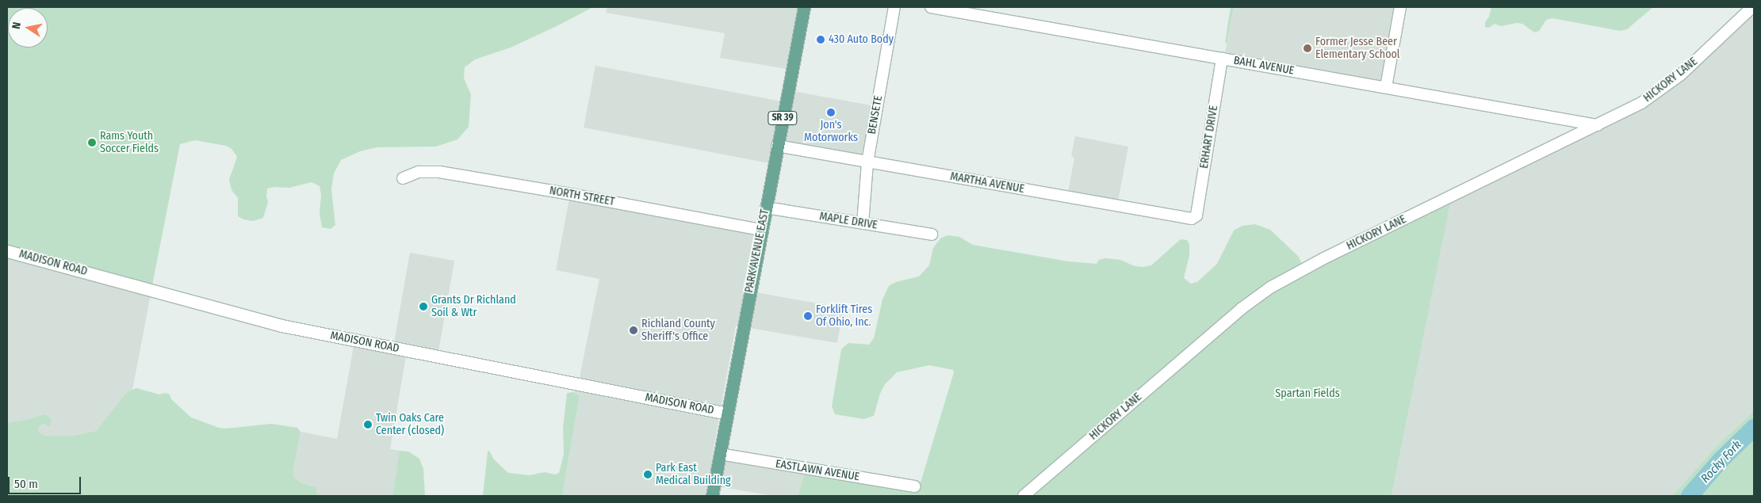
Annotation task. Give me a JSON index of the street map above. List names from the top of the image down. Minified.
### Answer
{"streets":{"main road":["SR 39","PARK AVENUE EAST"],"street":["BAHL AVENUE","HICKORY LANE","BENSETE","ERHART DRIVE","MARTHA AVENUE","NORTH STREET","MAPLE DRIVE","MADISON ROAD","EASTLAWN AVENUE"]},"crossings":[["BAHL AVENUE","HICKORY LANE"],["BAHL AVENUE","ERHART DRIVE"],["BENSETE","MARTHA AVENUE"],["BENSETE","MAPLE DRIVE"],["ERHART DRIVE","MARTHA AVENUE"],["MARTHA AVENUE","PARK AVENUE EAST"],["NORTH STREET","PARK AVENUE EAST"],["MAPLE DRIVE","PARK AVENUE EAST"],["PARK AVENUE EAST","MADISON ROAD"],["PARK AVENUE EAST","EASTLAWN AVENUE"]],"water":["Rocky Fork"],"parks":["Spartan Fields"],"places":["430 Auto Body","Former Jesse Beer Elementary School","Jon's Motorworks","Rams Youth Soccer Fields","Grants Dr Richland Soil & Wtr","Forklift Tires Of Ohio, Inc.","Richland County Sheriff's Office","Twin Oaks Care Center (closed)","Park East Medical Building"],"scale_bar":"50 m","north":"left"}
